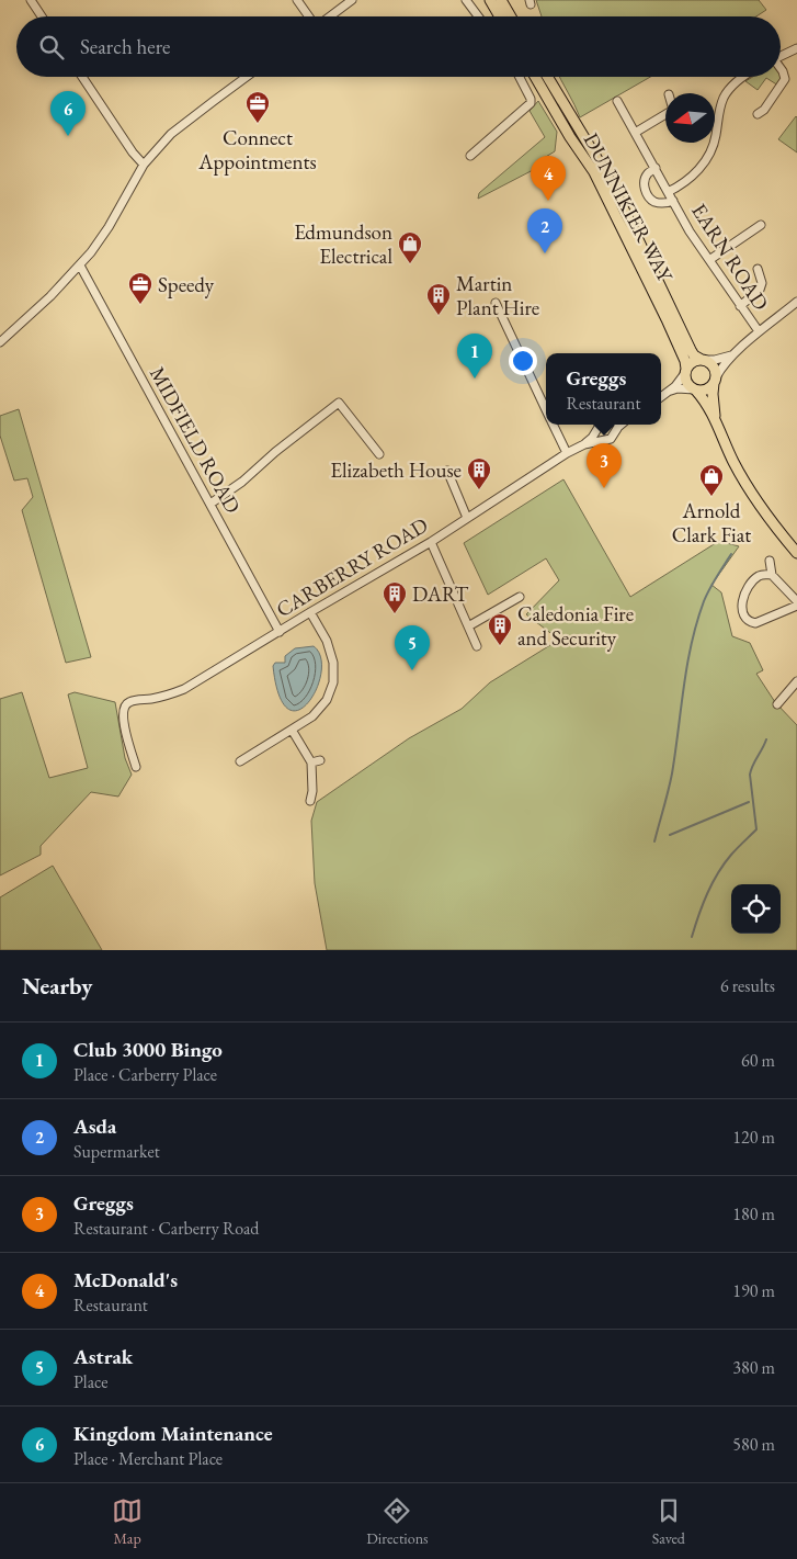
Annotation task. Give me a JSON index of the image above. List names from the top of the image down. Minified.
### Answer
{"streets":{"main road":["DUNNIKIER WAY"],"street":["EARN ROAD","MIDFIELD ROAD","CARBERRY ROAD"]},"crossings":[["MIDFIELD ROAD","CARBERRY ROAD"]],"places":{"office":["Connect Appointments","Speedy"],"shop":["Edmundson Electrical","Arnold Clark Fiat"],"building":["Martin Plant Hire","Elizabeth House","DART","Caledonia Fire and Security"]},"north":"left","page":{"search":"Search here","pins":["6","4","2","1","3","5"],"popup":["Greggs","Restaurant"],"heading":["Nearby","6 results"],"list":[{"mark":"1","name":"Club 3000 Bingo","note":"Place · Carberry Place","value":"60 m"},{"mark":"2","name":"Asda","note":"Supermarket","value":"120 m"},{"mark":"3","name":"Greggs","note":"Restaurant · Carberry Road","value":"180 m"},{"mark":"4","name":"McDonald's","note":"Restaurant","value":"190 m"},{"mark":"5","name":"Astrak","note":"Place","value":"380 m"},{"mark":"6","name":"Kingdom Maintenance","note":"Place · Merchant Place","value":"580 m"}],"nav":["Map","Directions","Saved"]}}
